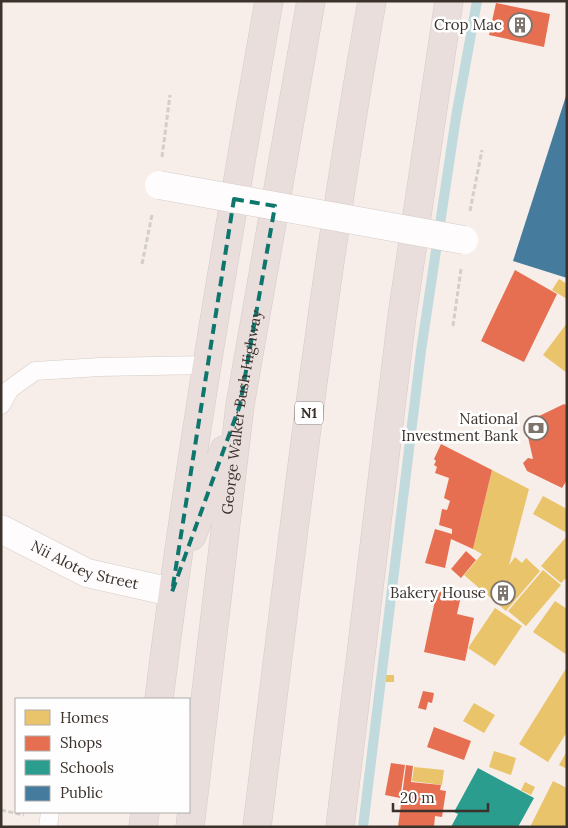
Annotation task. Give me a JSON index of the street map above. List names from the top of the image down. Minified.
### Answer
{"streets":{"highway":["George Walker Bush Highway","N1"],"street":["Nii Alotey Street"]},"places":{"building":["Crop Mac","Bakery House"],"bank":["National Investment Bank"]},"legend":["Homes","Shops","Schools","Public"],"scale_bar":"20 m"}
